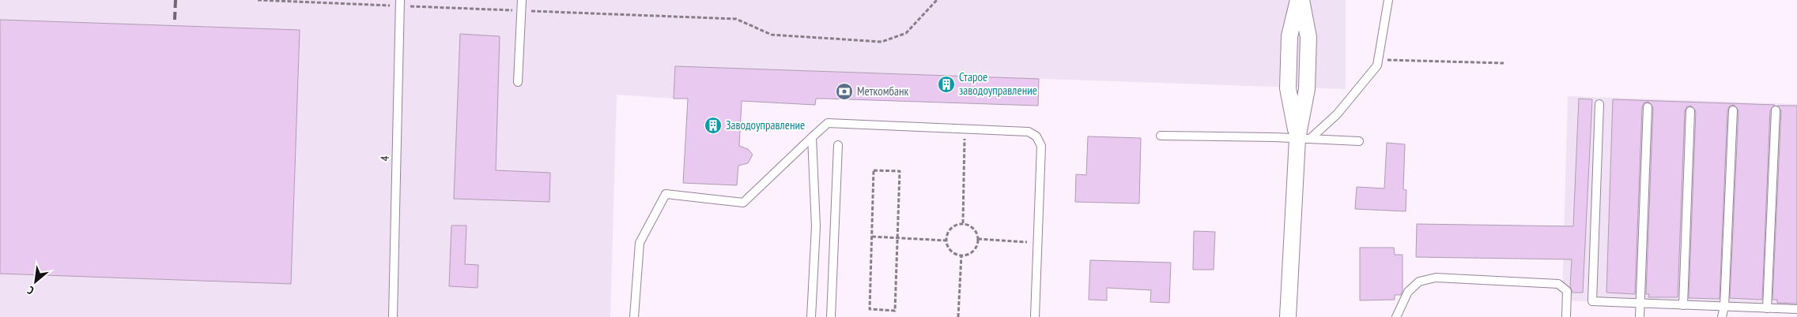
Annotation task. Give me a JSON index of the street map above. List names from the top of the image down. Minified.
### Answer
{"streets":{"lane":["4"]},"places":{"building":["Старое заводоуправление","Заводоуправление"],"bank":["Меткомбанк"]},"north":"bottom left"}
